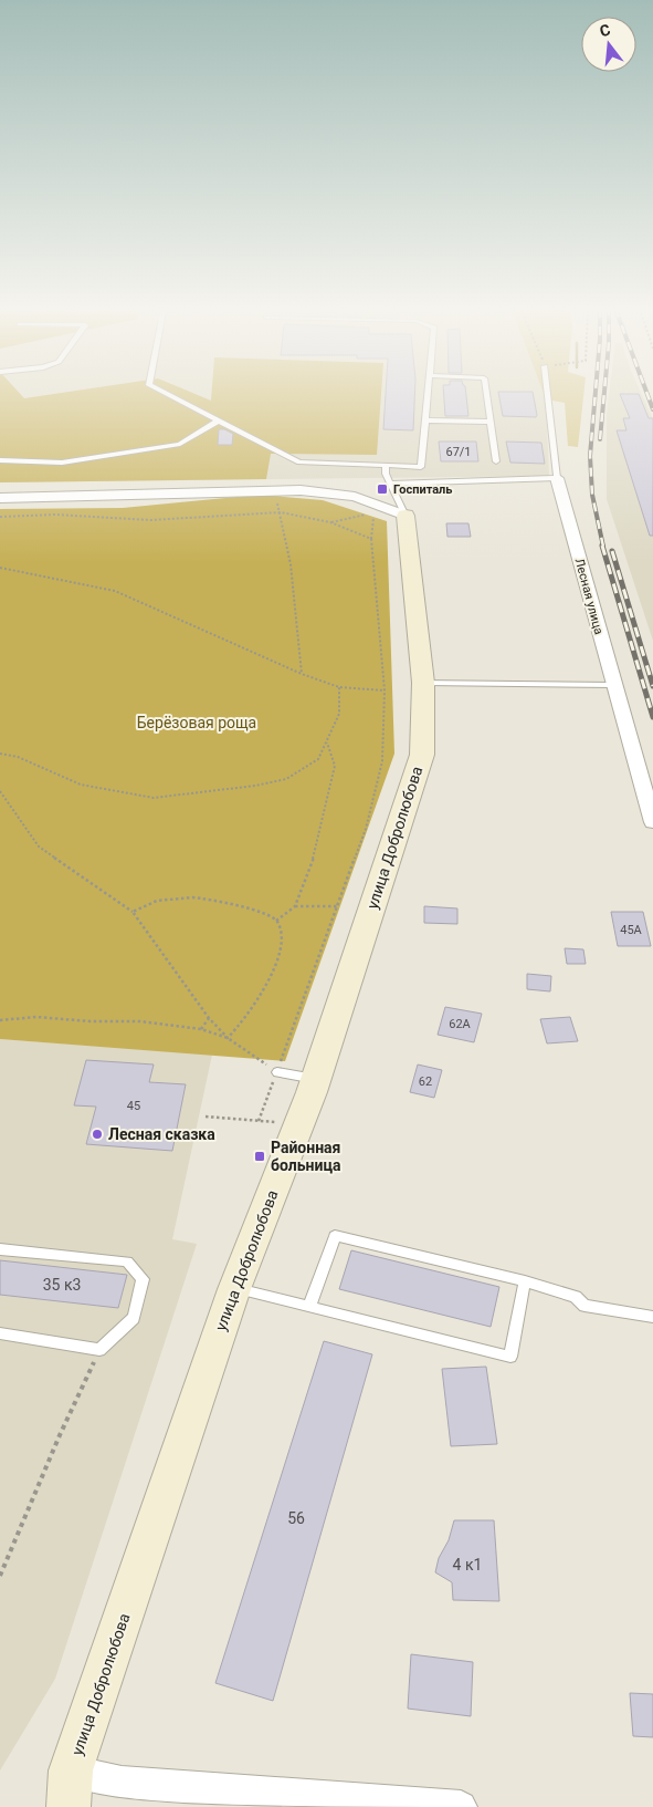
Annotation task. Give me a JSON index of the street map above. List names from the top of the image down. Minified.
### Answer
{"streets":{"street":["Лесная улица","улица Добролюбова"]},"parks":["Берёзовая роща"],"places":{"transit":["Госпиталь","Районная больница"],"other":["Лесная сказка"]},"house_numbers":["67/1","45А","62А","62","45","35 к3","56","4 к1"],"north":"top"}
